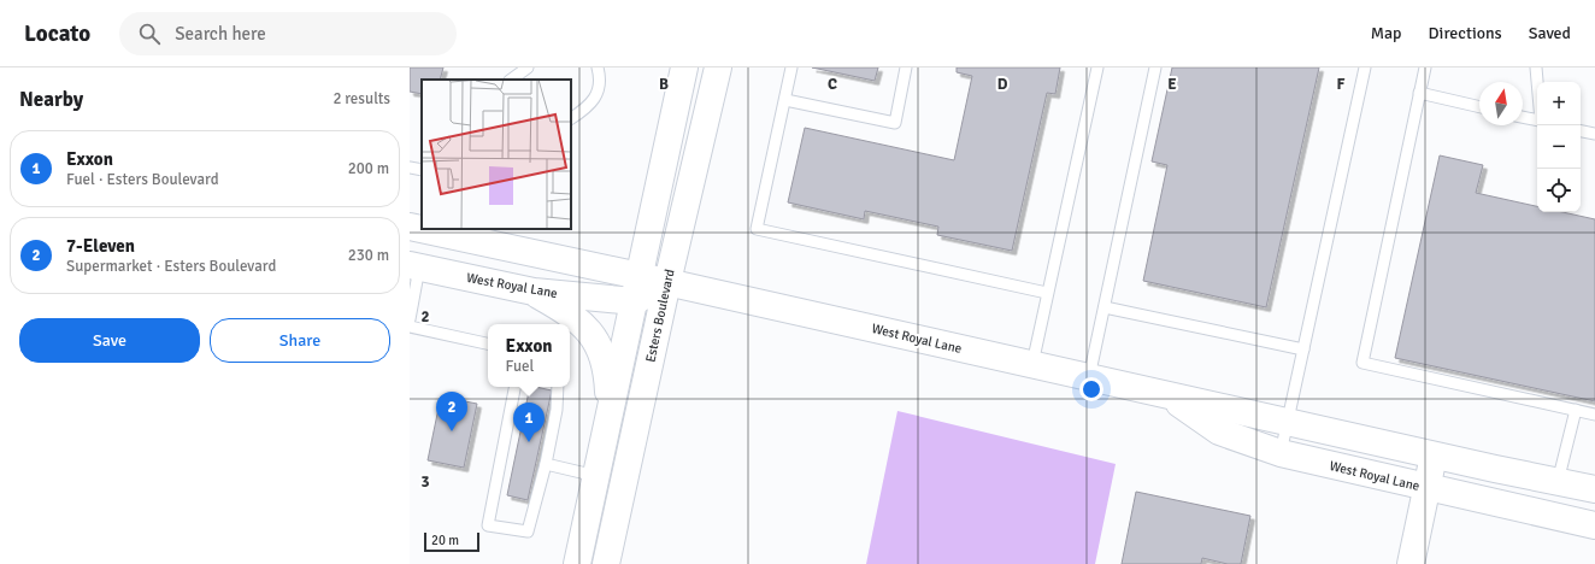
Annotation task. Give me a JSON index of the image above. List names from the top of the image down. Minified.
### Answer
{"streets":{"main road":["West Royal Lane","Esters Boulevard"]},"crossings":[["West Royal Lane","Esters Boulevard"]],"scale_bar":"20 m","north":"top","page":{"header":"Locato","search":"Search here","nav":["Map","Directions","Saved"],"heading":["Nearby","2 results"],"map_buttons":["+","−"],"list":[{"mark":"1","name":"Exxon","note":"Fuel · Esters Boulevard","value":"200 m"},{"mark":"2","name":"7-Eleven","note":"Supermarket · Esters Boulevard","value":"230 m"}],"buttons":["Save","Share"],"popup":["Exxon","Fuel"],"pins":["2","1"],"scale":"20 m"},"grid":{"columns":["B","C","D","E","F"],"rows":["2","3"]}}
